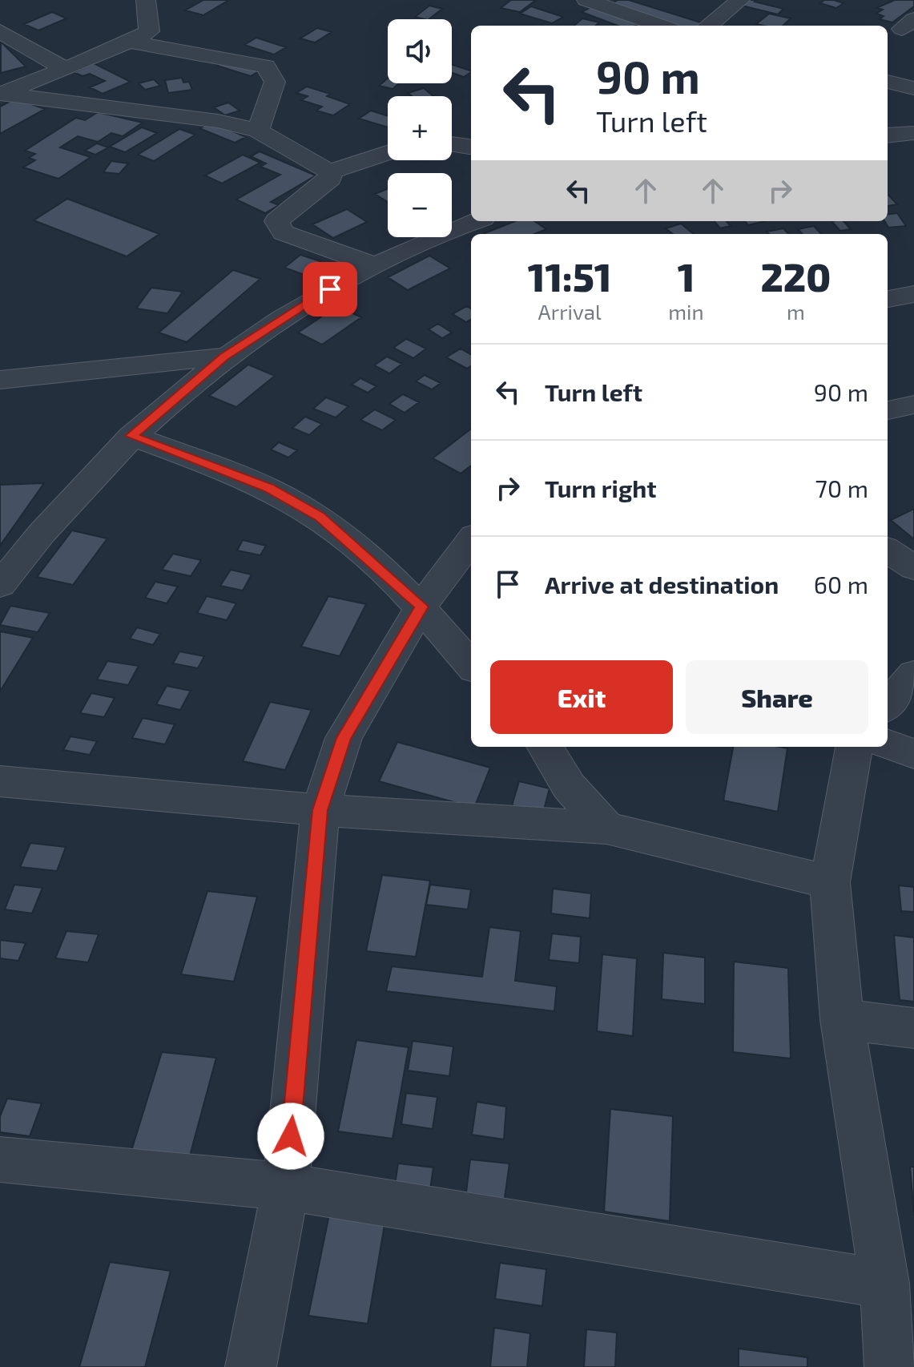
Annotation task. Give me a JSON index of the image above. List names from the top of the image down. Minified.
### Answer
{"page":{"map_buttons":["+","−"],"turn":["90 m","Turn left"],"eta":["11:51","Arrival","1","min","220","m"],"list":[{"name":"Turn left","value":"90 m"},{"name":"Turn right","value":"70 m"},{"name":"Arrive at destination","value":"60 m"}],"buttons":["Exit","Share"]}}
